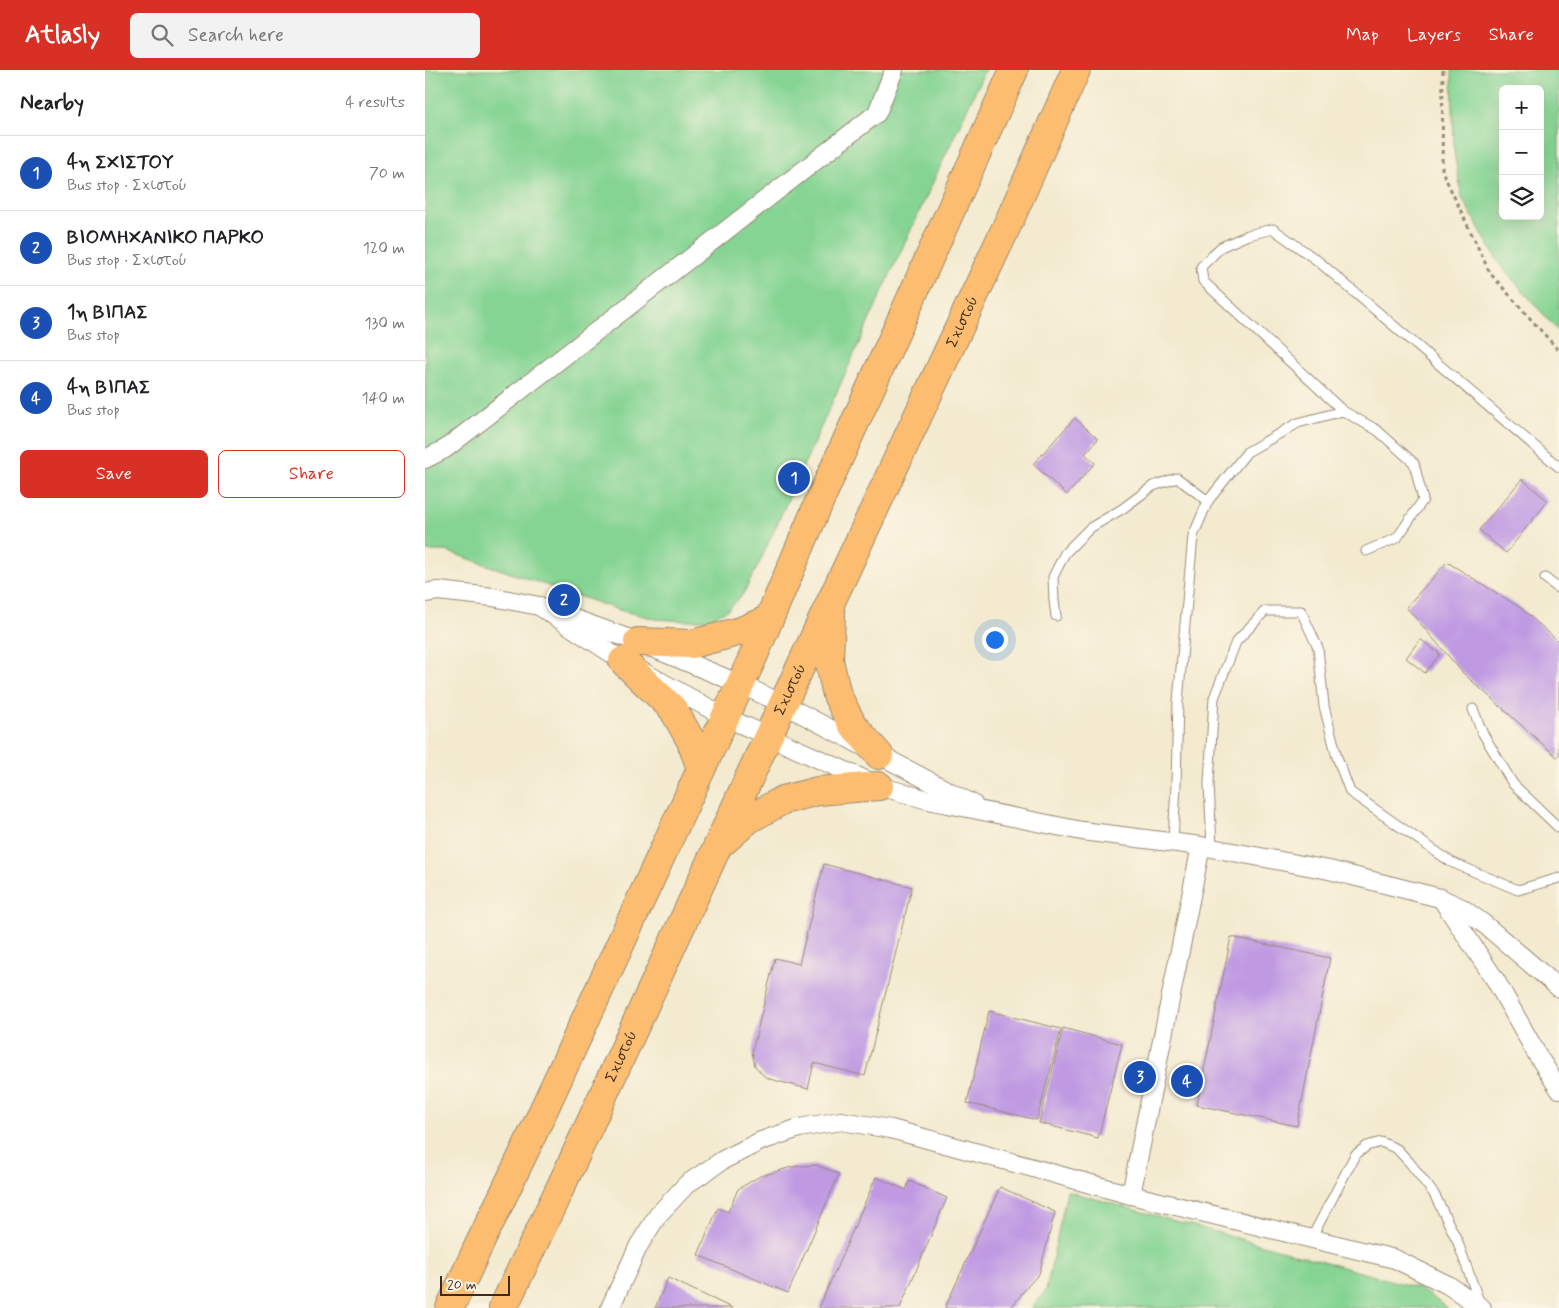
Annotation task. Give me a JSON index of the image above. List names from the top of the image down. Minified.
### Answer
{"streets":{"main road":["Σχιστού"]},"scale_bar":"20 m","page":{"header":"Atlasly","search":"Search here","nav":["Map","Layers","Share"],"heading":["Nearby","4 results"],"map_buttons":["+","−"],"list":[{"mark":"1","name":"4η ΣΧΙΣΤΟΥ","note":"Bus stop · Σχιστού","value":"70 m"},{"mark":"2","name":"ΒΙΟΜΗΧΑΝΙΚΟ ΠΑΡΚΟ","note":"Bus stop · Σχιστού","value":"120 m"},{"mark":"3","name":"1η ΒΙΠΑΣ","note":"Bus stop","value":"130 m"},{"mark":"4","name":"4η ΒΙΠΑΣ","note":"Bus stop","value":"140 m"}],"buttons":["Save","Share"],"pins":["1","2","3","4"],"scale":"20 m"}}
